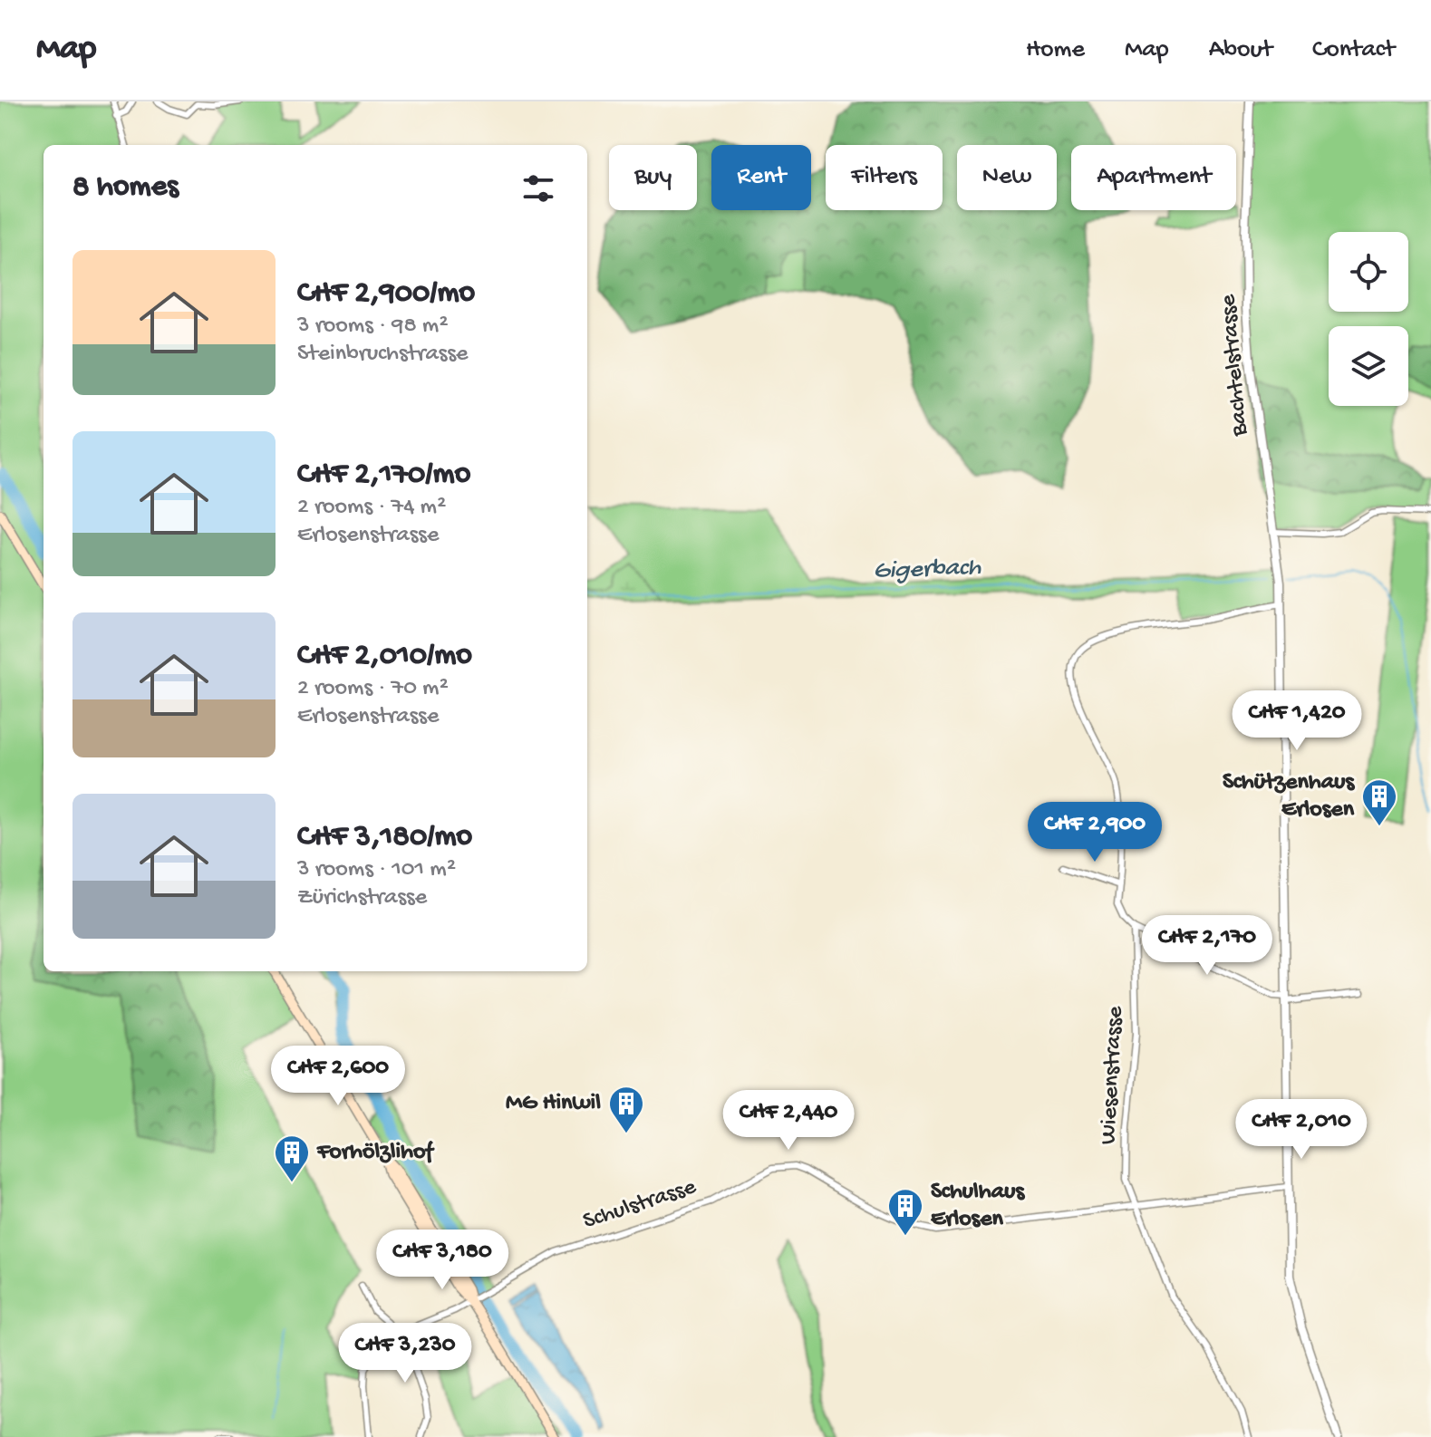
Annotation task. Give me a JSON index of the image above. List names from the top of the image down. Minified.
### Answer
{"streets":{"street":["Bachtelstrasse","Wiesenstrasse","Schulstrasse"]},"crossings":[["Bachtelstrasse","Wiesenstrasse"],["Bachtelstrasse","Schulstrasse"],["Wiesenstrasse","Schulstrasse"]],"water":["Gigerbach"],"places":{"building":["Schützenhaus Erlosen","MG Hinwil","Forhölzlihof","Schulhaus Erlosen"]},"page":{"header":"Map","nav":["Home","Map","About","Contact"],"chip":["Buy","Rent","Filters","New","Apartment"],"heading":"8 homes","list":[{"name":"CHF 2,900/mo","note":"3 rooms · 98 m² · Steinbruchstrasse"},{"name":"CHF 2,170/mo","note":"2 rooms · 74 m² · Erlosenstrasse"},{"name":"CHF 2,010/mo","note":"2 rooms · 70 m² · Erlosenstrasse"},{"name":"CHF 3,180/mo","note":"3 rooms · 101 m² · Zürichstrasse"}],"price":["CHF 1,420","CHF 2,900","CHF 2,170","CHF 2,600","CHF 2,440","CHF 2,010","CHF 3,180","CHF 3,230"]}}
